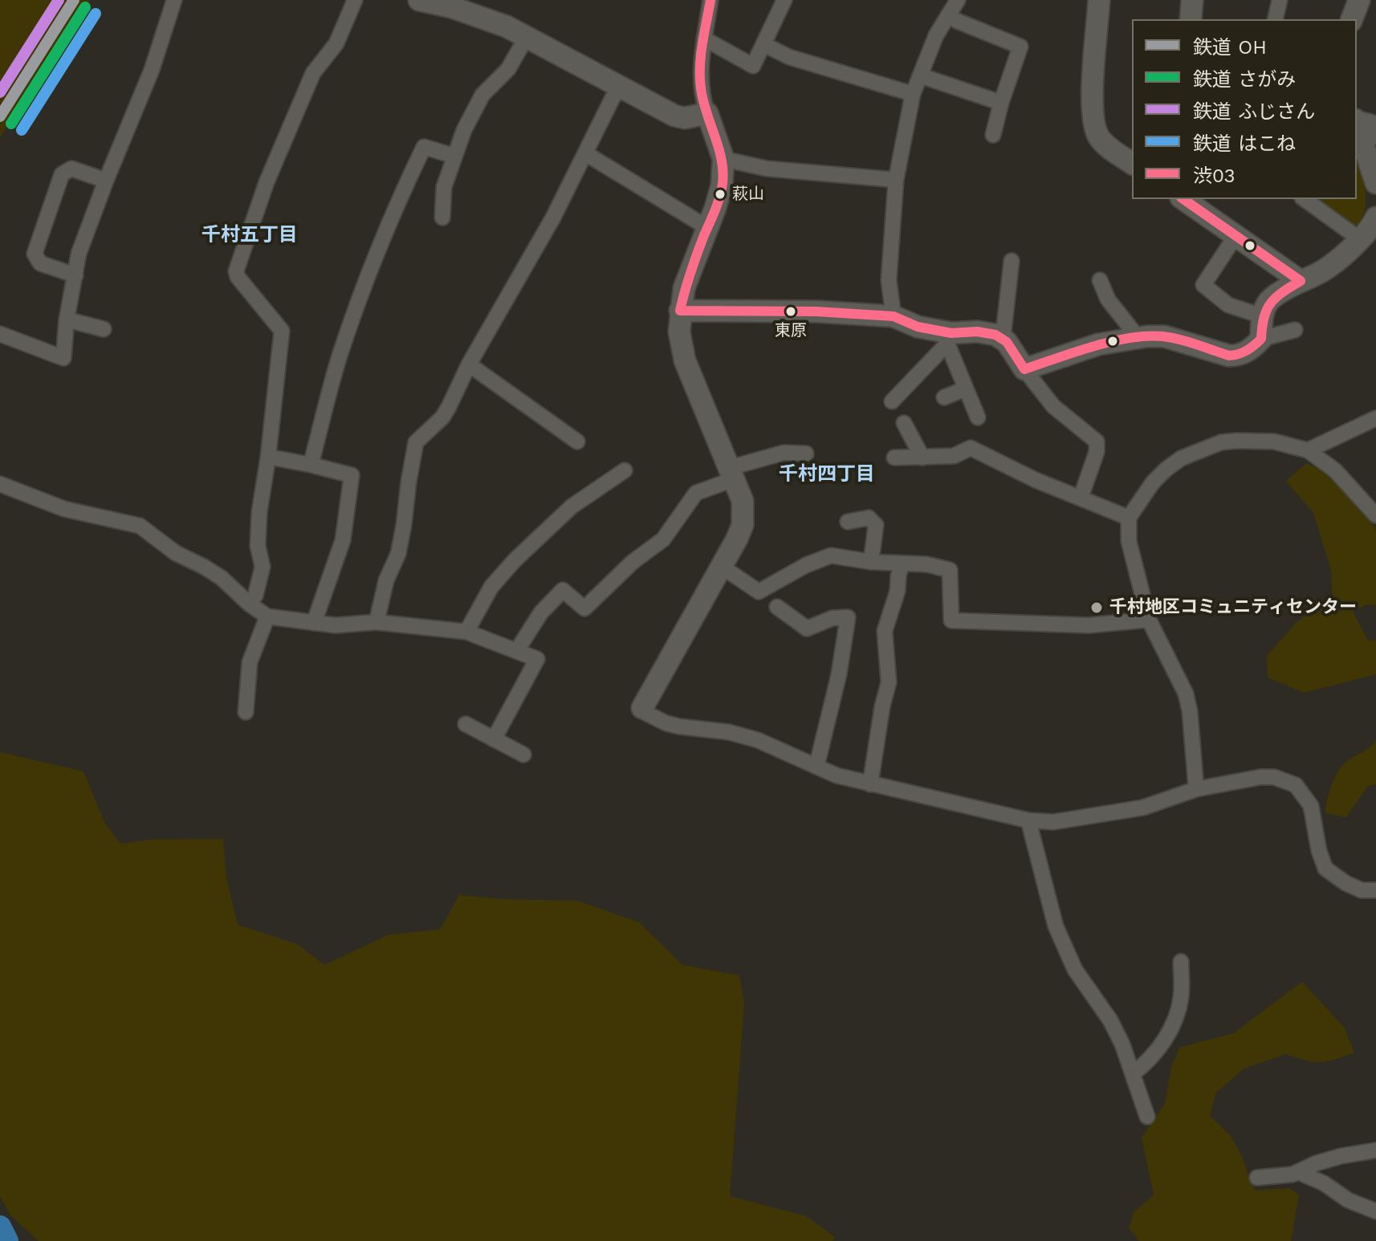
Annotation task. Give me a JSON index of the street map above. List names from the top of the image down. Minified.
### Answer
{"districts":["千村五丁目","千村四丁目"],"places":["萩山","東原","千村地区コミュニティセンター"],"lines":["rail line OH","rail line ふじさん","transit line 渋03","rail line さがみ","rail line はこね"],"legend":["鉄道 OH","鉄道 さがみ","鉄道 ふじさん","鉄道 はこね","渋03"]}
